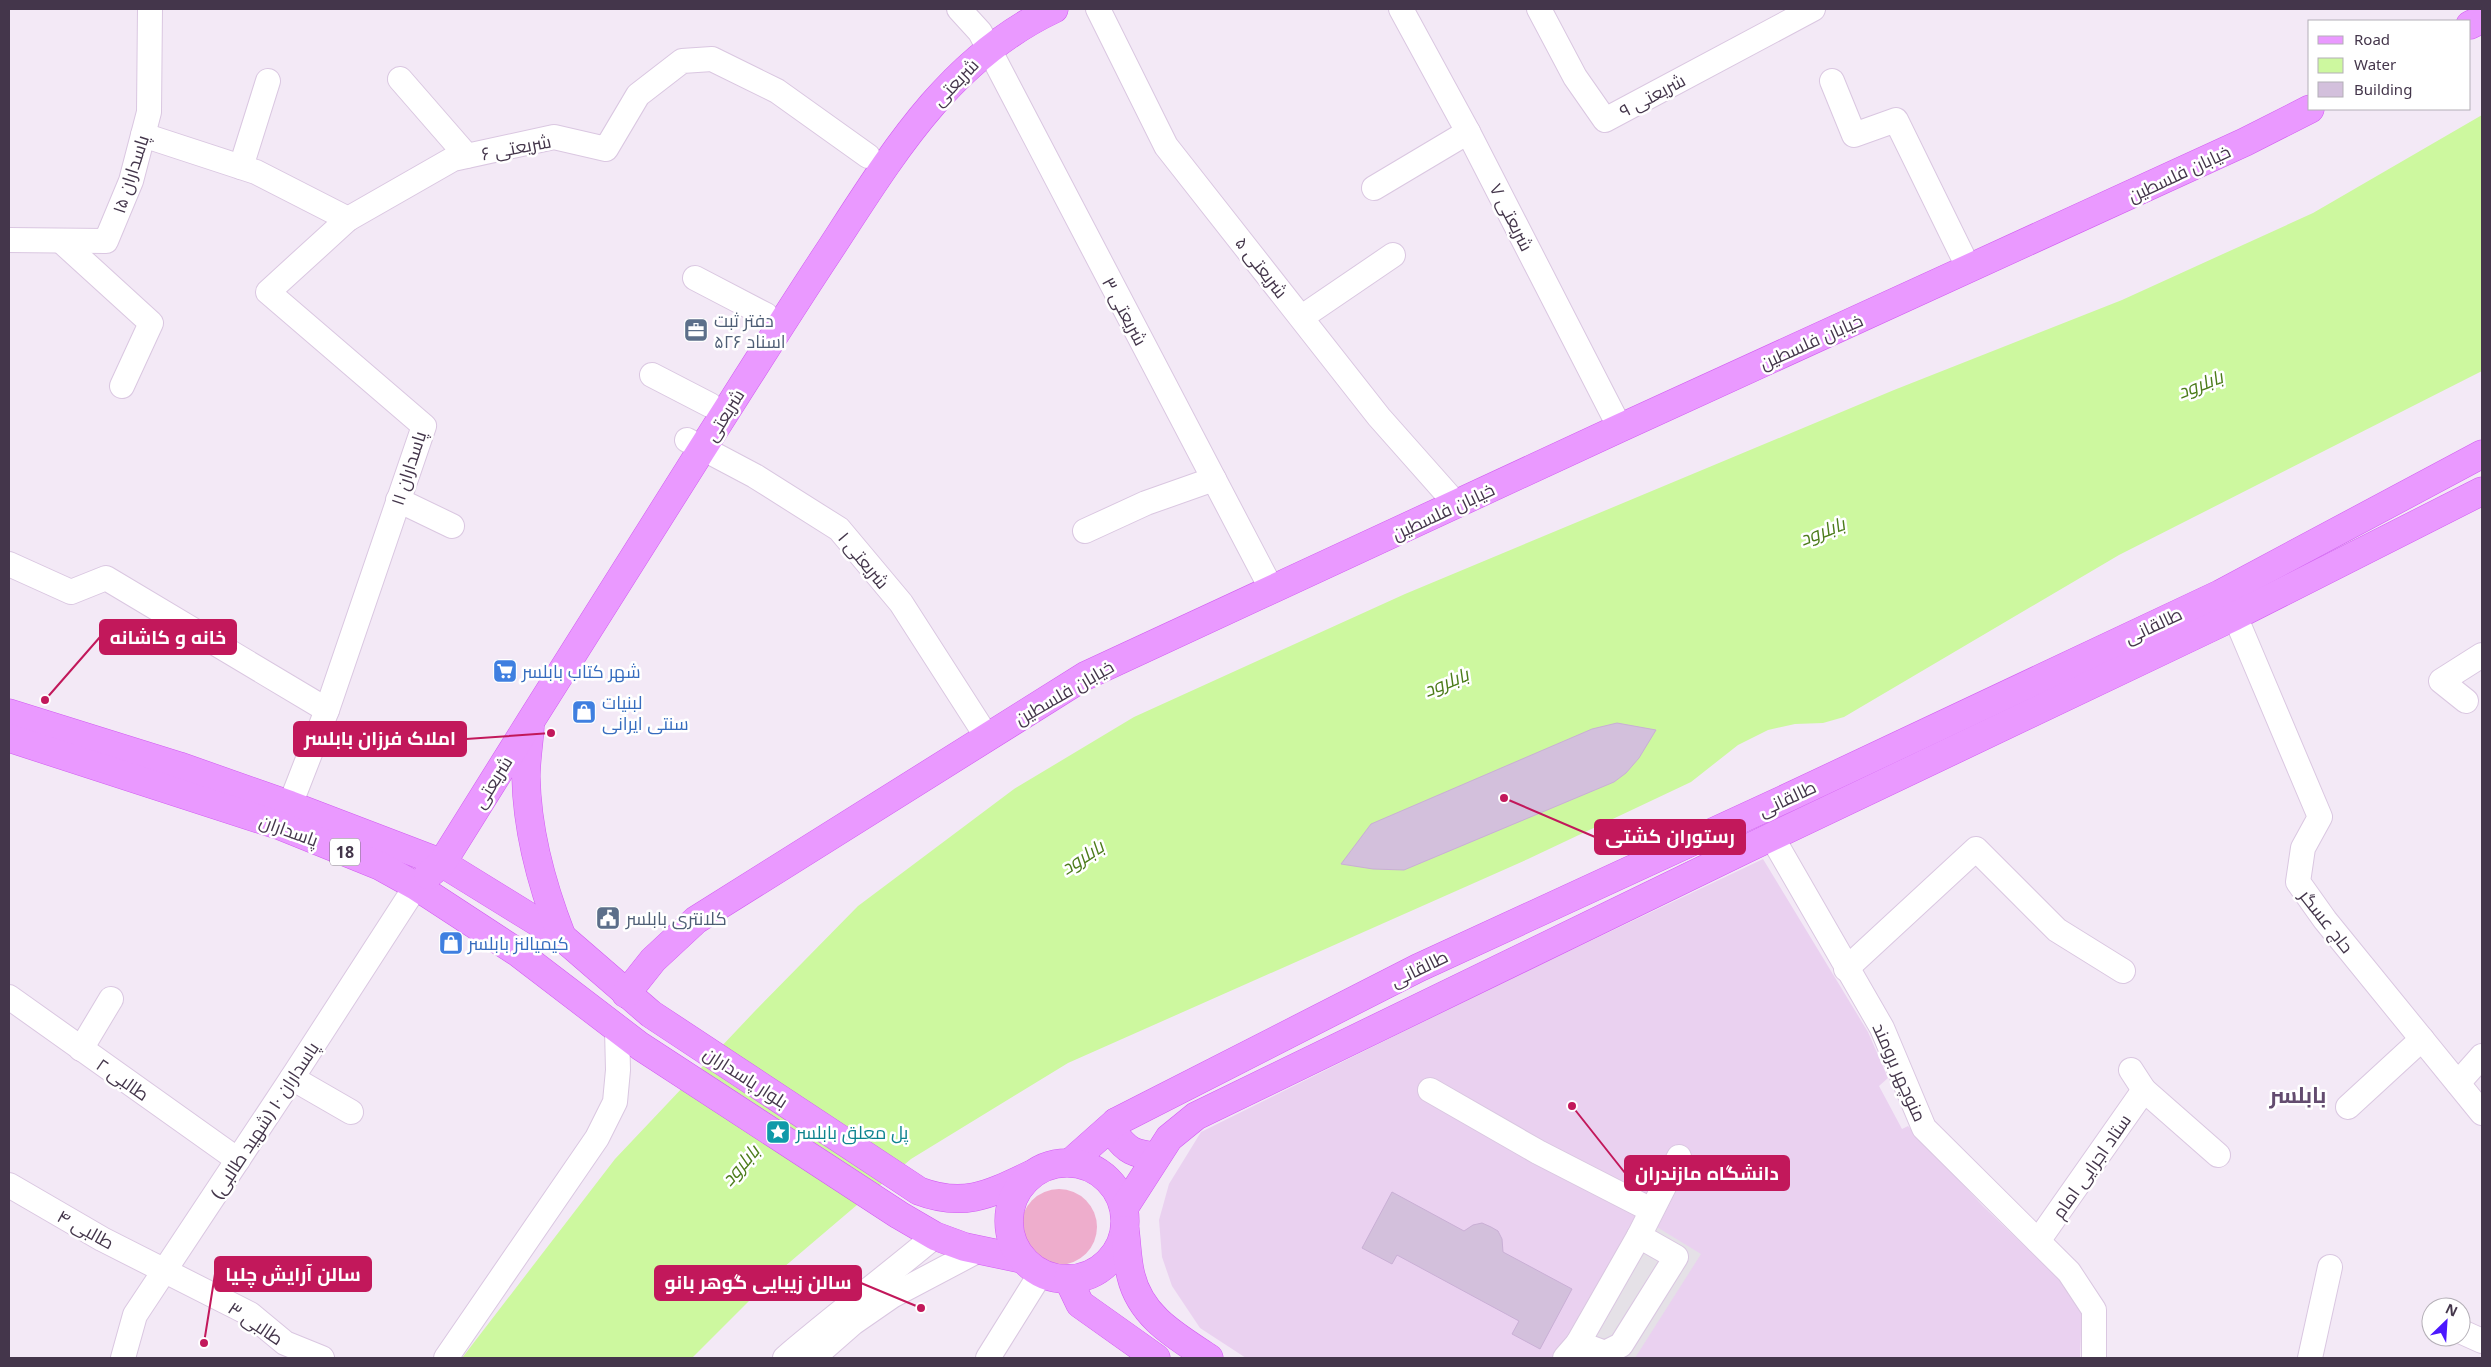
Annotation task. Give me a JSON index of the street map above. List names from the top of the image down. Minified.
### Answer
{"streets":{"main road":["شریعتی","خیابان فلسطین","طالقانی","پاسداران","18","بلوار پاسداران"],"street":["شریعتی ۹","شریعتی ۶","پاسداران ۱۵","شریعتی ۷","شریعتی ۵","شریعتی ۳","پاسداران ۱۱","شریعتی ۱","حاج عسگر","منوچهر برومند","طالبی ۲","پاسداران ۱۰ (شهید طالبی)","ستاد اجرایی امام","طالبی ۴","طالبی ۳"]},"crossings":[["شریعتی","شریعتی ۶"],["شریعتی","شریعتی ۳"],["شریعتی","شریعتی ۱"],["شریعتی","پاسداران"],["شریعتی ۶","پاسداران ۱۱"],["خیابان فلسطین","شریعتی ۷"],["خیابان فلسطین","شریعتی ۵"],["خیابان فلسطین","شریعتی ۳"],["خیابان فلسطین","شریعتی ۱"],["خیابان فلسطین","پاسداران"],["خیابان فلسطین","بلوار پاسداران"],["پاسداران ۱۱","پاسداران"],["طالقانی","حاج عسگر"],["طالقانی","منوچهر برومند"],["طالقانی","بلوار پاسداران"],["پاسداران","بلوار پاسداران"],["پاسداران","پاسداران ۱۰ (شهید طالبی)"],["منوچهر برومند","ستاد اجرایی امام"],["طالبی ۲","پاسداران ۱۰ (شهید طالبی)"],["پاسداران ۱۰ (شهید طالبی)","طالبی ۴"],["پاسداران ۱۰ (شهید طالبی)","طالبی ۳"],["طالبی ۴","طالبی ۳"]],"districts":["بابلسر"],"water":["بابلرود"],"places":{"office":["دفتر ثبت اسناد ۵۲۶"],"supermarket":["شهر کتاب بابلسر"],"other":["خانه و کاشانه","املاک فرزان بابلسر","رستوران کشتی","دانشگاه مازندران","سالن زیبایی گوهر بانو","سالن آرایش چلیا"],"shop":["لبنیات سنتی ایرانی","کیمیالنز بابلسر"],"public building":["کلانتری بابلسر"],"place":["پل معلق بابلسر"]},"legend":["Road","Water","Building"],"north":"top right"}
